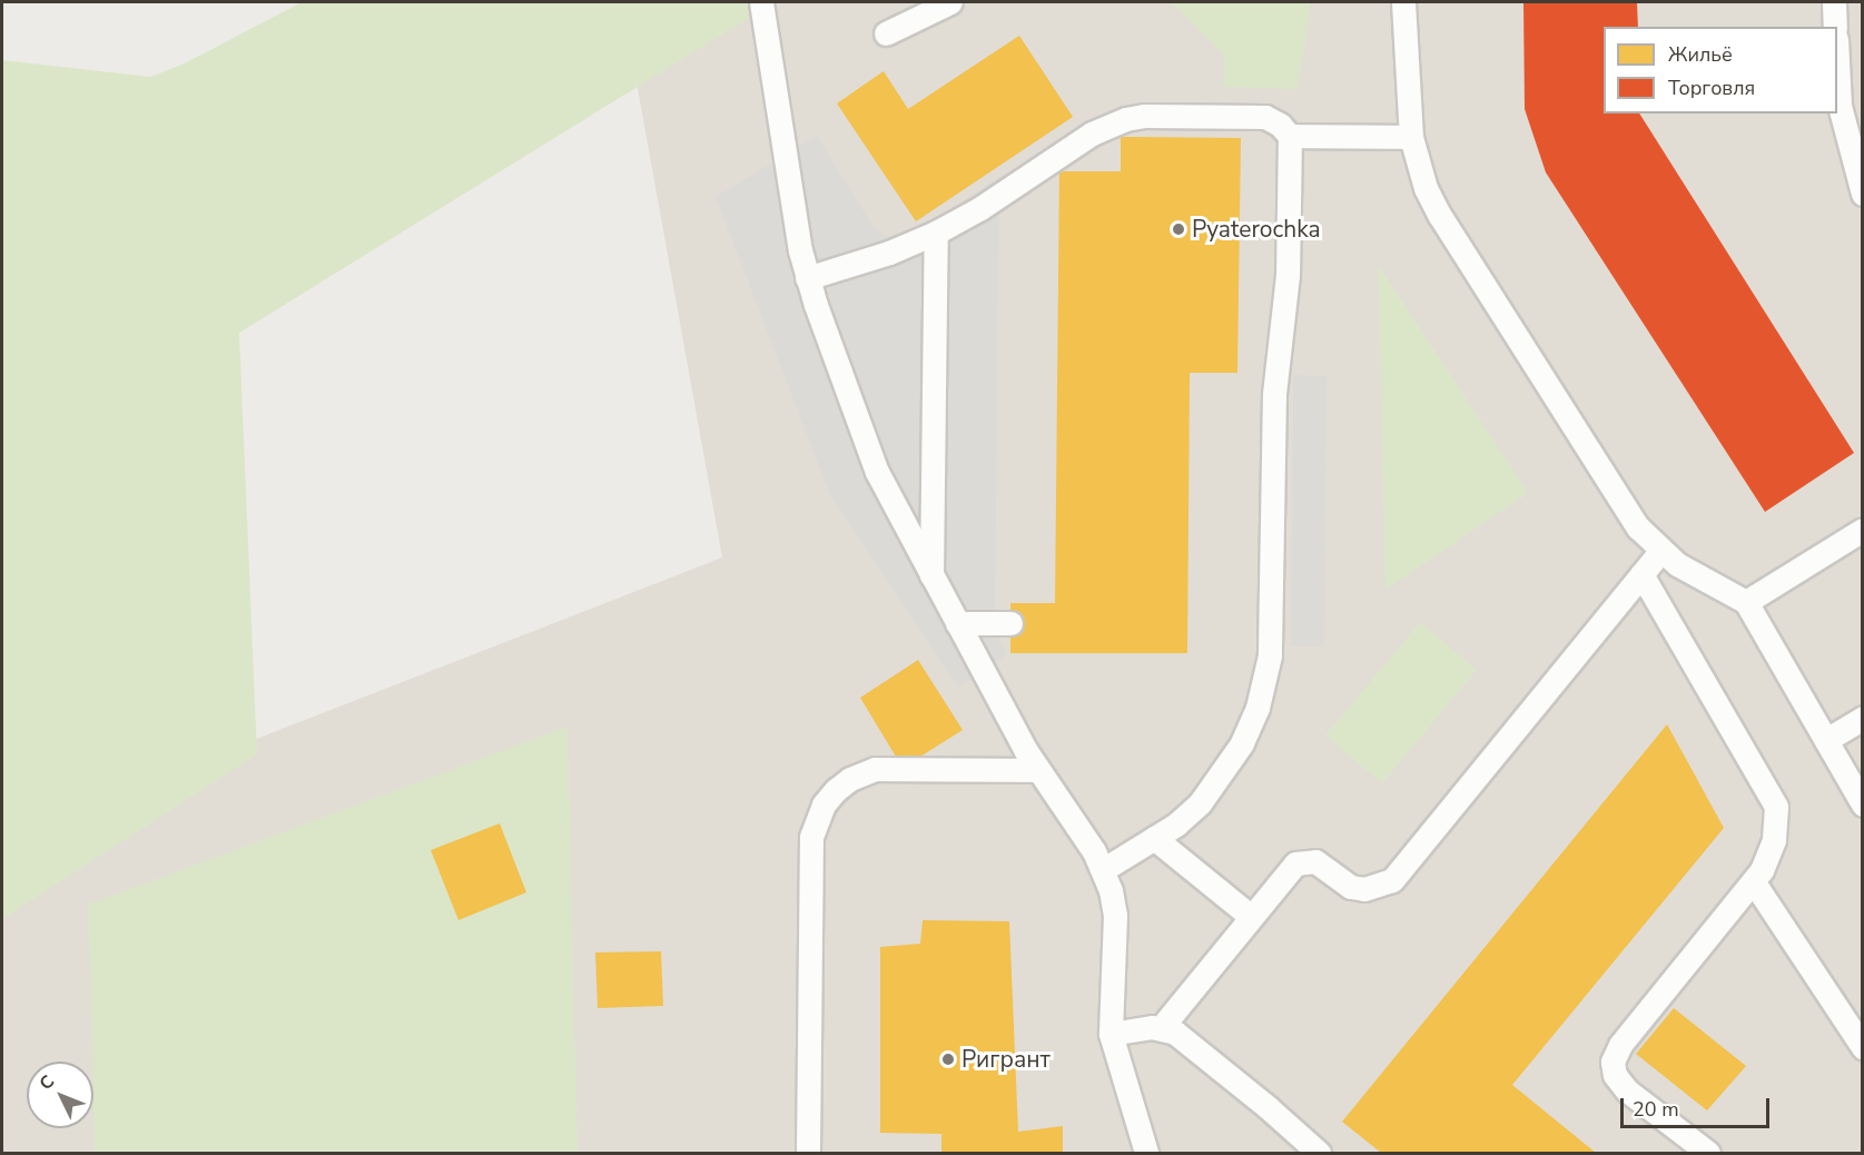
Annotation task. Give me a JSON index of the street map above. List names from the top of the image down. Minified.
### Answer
{"places":["Pyaterochka","Ригрант"],"legend":["Жильё","Торговля"],"scale_bar":"20 m","north":"top left"}
